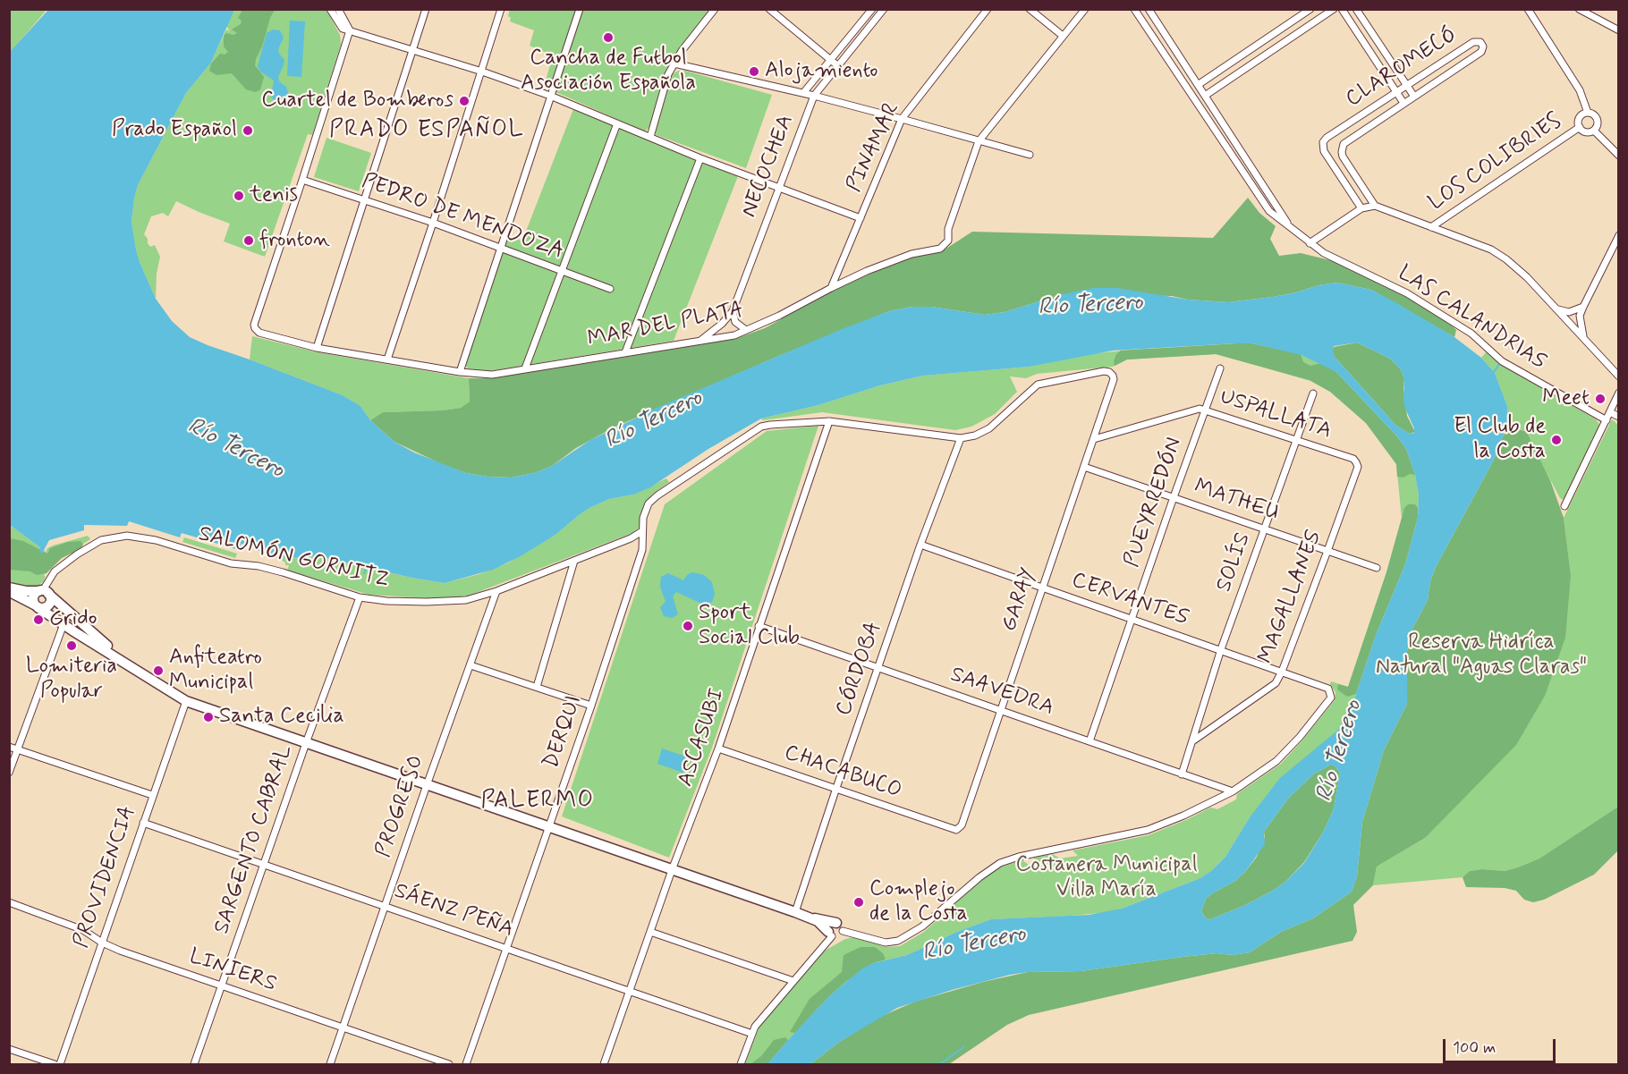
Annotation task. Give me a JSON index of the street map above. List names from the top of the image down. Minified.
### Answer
{"streets":{"street":["CLAROMECÓ","PINAMAR","LOS COLIBRIES","NECOCHEA","PEDRO DE MENDOZA","LAS CALANDRIAS","MAR DEL PLATA","USPALLATA","MATHEU","PUEYRREDÓN","SALOMÓN GORNITZ","SOLÍS","MAGALLANES","GARAY","CERVANTES","CÓRDOBA","SAAVEDRA","DERQUI","ASCASUBI","CHACABUCO","PROGRESO","SARGENTO CABRAL","PROVIDENCIA","SÁENZ PEÑA","LINIERS"]},"crossings":[["PINAMAR","MAR DEL PLATA"],["NECOCHEA","MAR DEL PLATA"],["PEDRO DE MENDOZA","MAR DEL PLATA"],["USPALLATA","PUEYRREDÓN"],["USPALLATA","SOLÍS"],["USPALLATA","MAGALLANES"],["USPALLATA","GARAY"],["MATHEU","PUEYRREDÓN"],["MATHEU","SOLÍS"],["MATHEU","MAGALLANES"],["MATHEU","GARAY"],["PUEYRREDÓN","CERVANTES"],["PUEYRREDÓN","SAAVEDRA"],["SALOMÓN GORNITZ","DERQUI"],["SALOMÓN GORNITZ","PROGRESO"],["SALOMÓN GORNITZ","SARGENTO CABRAL"],["SOLÍS","MAGALLANES"],["SOLÍS","CERVANTES"],["SOLÍS","SAAVEDRA"],["MAGALLANES","CERVANTES"],["GARAY","CERVANTES"],["GARAY","CÓRDOBA"],["GARAY","SAAVEDRA"],["GARAY","CHACABUCO"],["CERVANTES","CÓRDOBA"],["CERVANTES","SAAVEDRA"],["CÓRDOBA","SAAVEDRA"],["CÓRDOBA","CHACABUCO"],["SAAVEDRA","ASCASUBI"],["DERQUI","SÁENZ PEÑA"],["ASCASUBI","CHACABUCO"],["ASCASUBI","SÁENZ PEÑA"],["PROGRESO","SÁENZ PEÑA"],["PROGRESO","LINIERS"],["SARGENTO CABRAL","SÁENZ PEÑA"],["SARGENTO CABRAL","LINIERS"],["PROVIDENCIA","SÁENZ PEÑA"],["PROVIDENCIA","LINIERS"]],"districts":["PRADO ESPAÑOL","PALERMO"],"water":["Río Tercero"],"parks":["Reserva Hidríca Natural \"Aguas Claras\"","Costanera Municipal Villa María"],"places":["Cancha de Futbol Asociación Española","Alojamiento","Cuartel de Bomberos","Prado Español","tenis","fronton","Meet","El Club de la Costa","Grido","Sport Social Club","Lomiteria Popular","Anfiteatro Municipal","Santa Cecilia","Complejo de la Costa"],"scale_bar":"100 m"}
